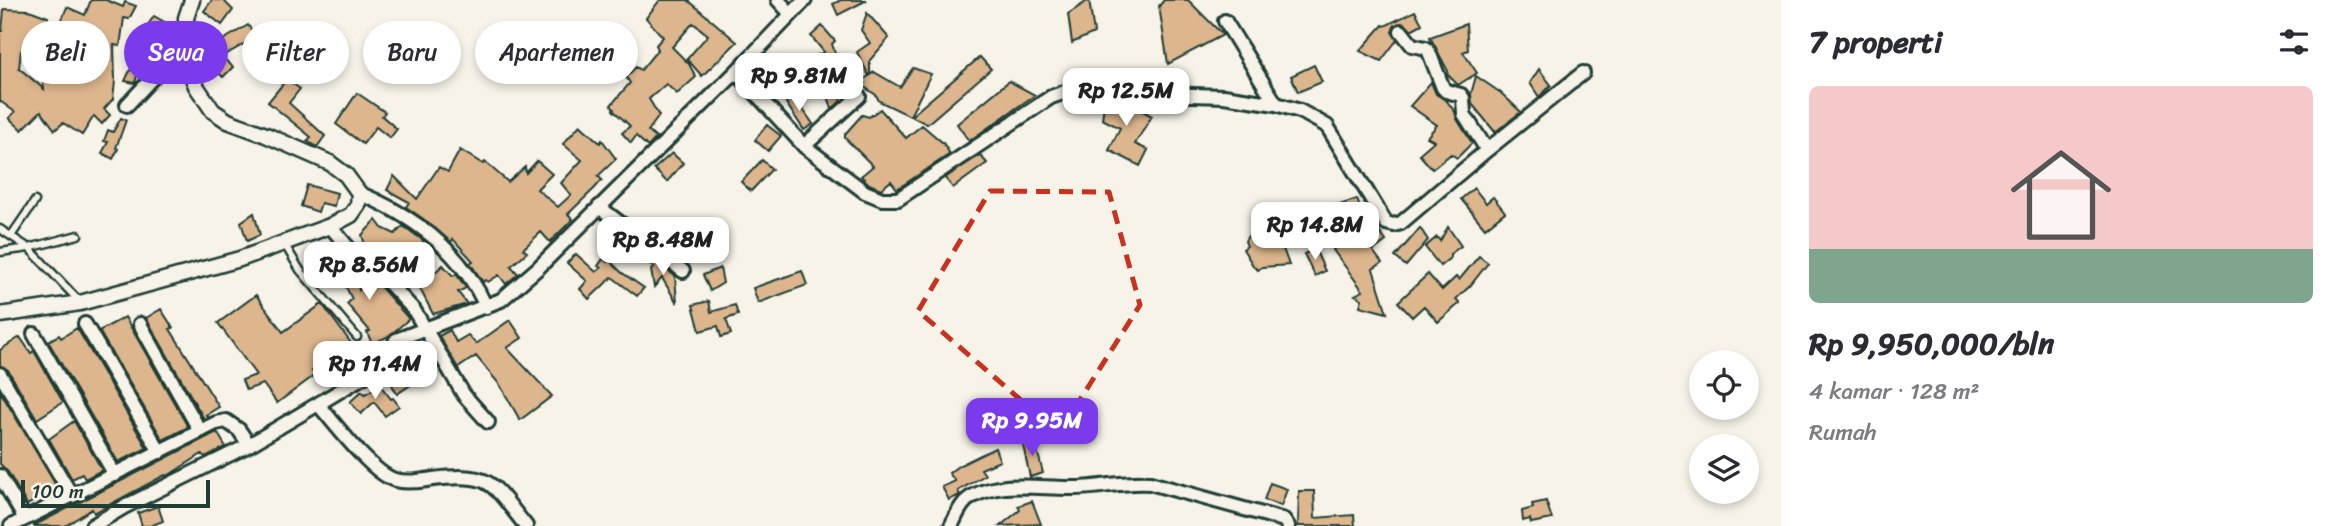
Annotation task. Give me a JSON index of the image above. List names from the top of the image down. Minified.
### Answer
{"scale_bar":"100 m","page":{"heading":"7 properti","chip":["Beli","Sewa","Filter","Baru","Apartemen"],"price":["Rp 9.81M","Rp 12.5M","Rp 14.8M","Rp 8.48M","Rp 8.56M","Rp 11.4M","Rp 9.95M"],"list":[{"name":"Rp 9,950,000/bln","note":"4 kamar · 128 m² · Rumah"}],"scale":"100 m"}}
